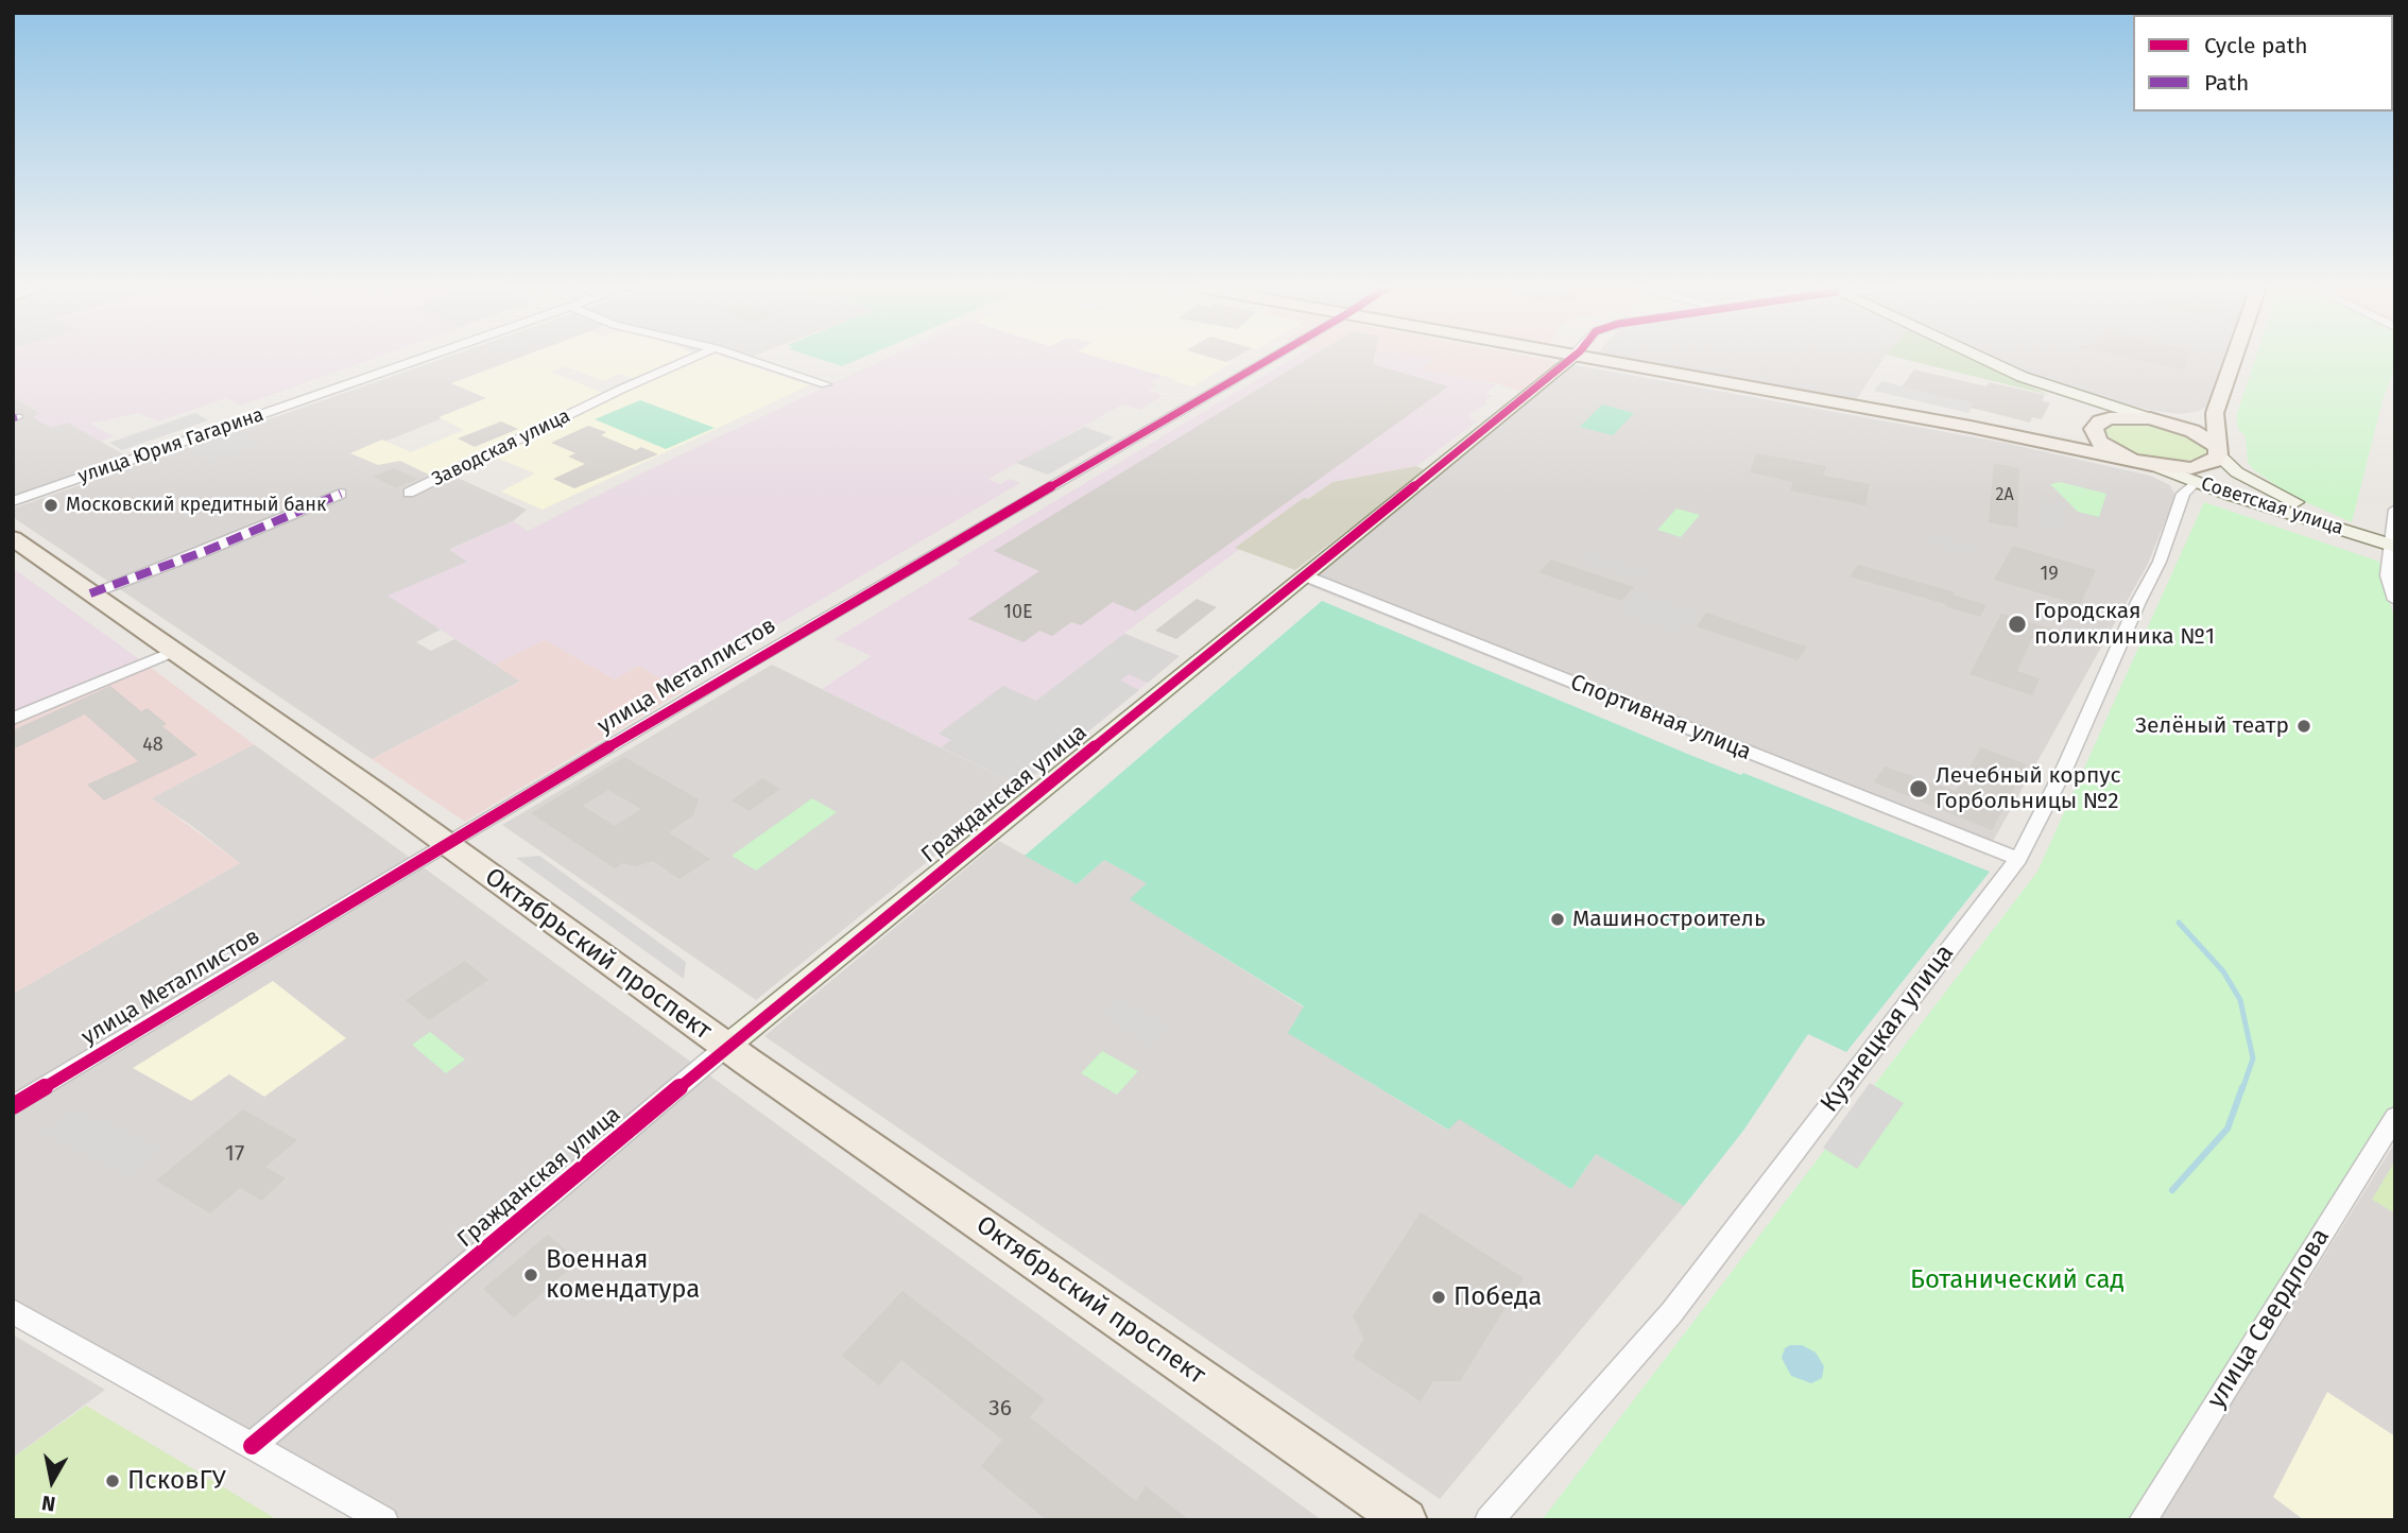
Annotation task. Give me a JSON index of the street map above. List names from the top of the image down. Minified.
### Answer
{"streets":{"main road":["Октябрьский проспект"],"street":["улица Юрия Гагарина","Заводская улица","Советская улица","улица Металлистов","Спортивная улица","Гражданская улица","Кузнецкая улица","улица Свердлова"]},"crossings":[["Советская улица","Кузнецкая улица"],["улица Металлистов","Октябрьский проспект"],["Спортивная улица","Гражданская улица"],["Спортивная улица","Кузнецкая улица"],["Гражданская улица","Октябрьский проспект"]],"parks":["Ботанический сад"],"places":["Московский кредитный банк","Городская поликлиника №1","Зелёный театр","Лечебный корпус Горбольницы №2","Машиностроитель","Военная комендатура","Победа","ПсковГУ"],"house_numbers":["2А","19","10E","48","17","36"],"legend":["Cycle path","Path"],"north":"bottom"}
